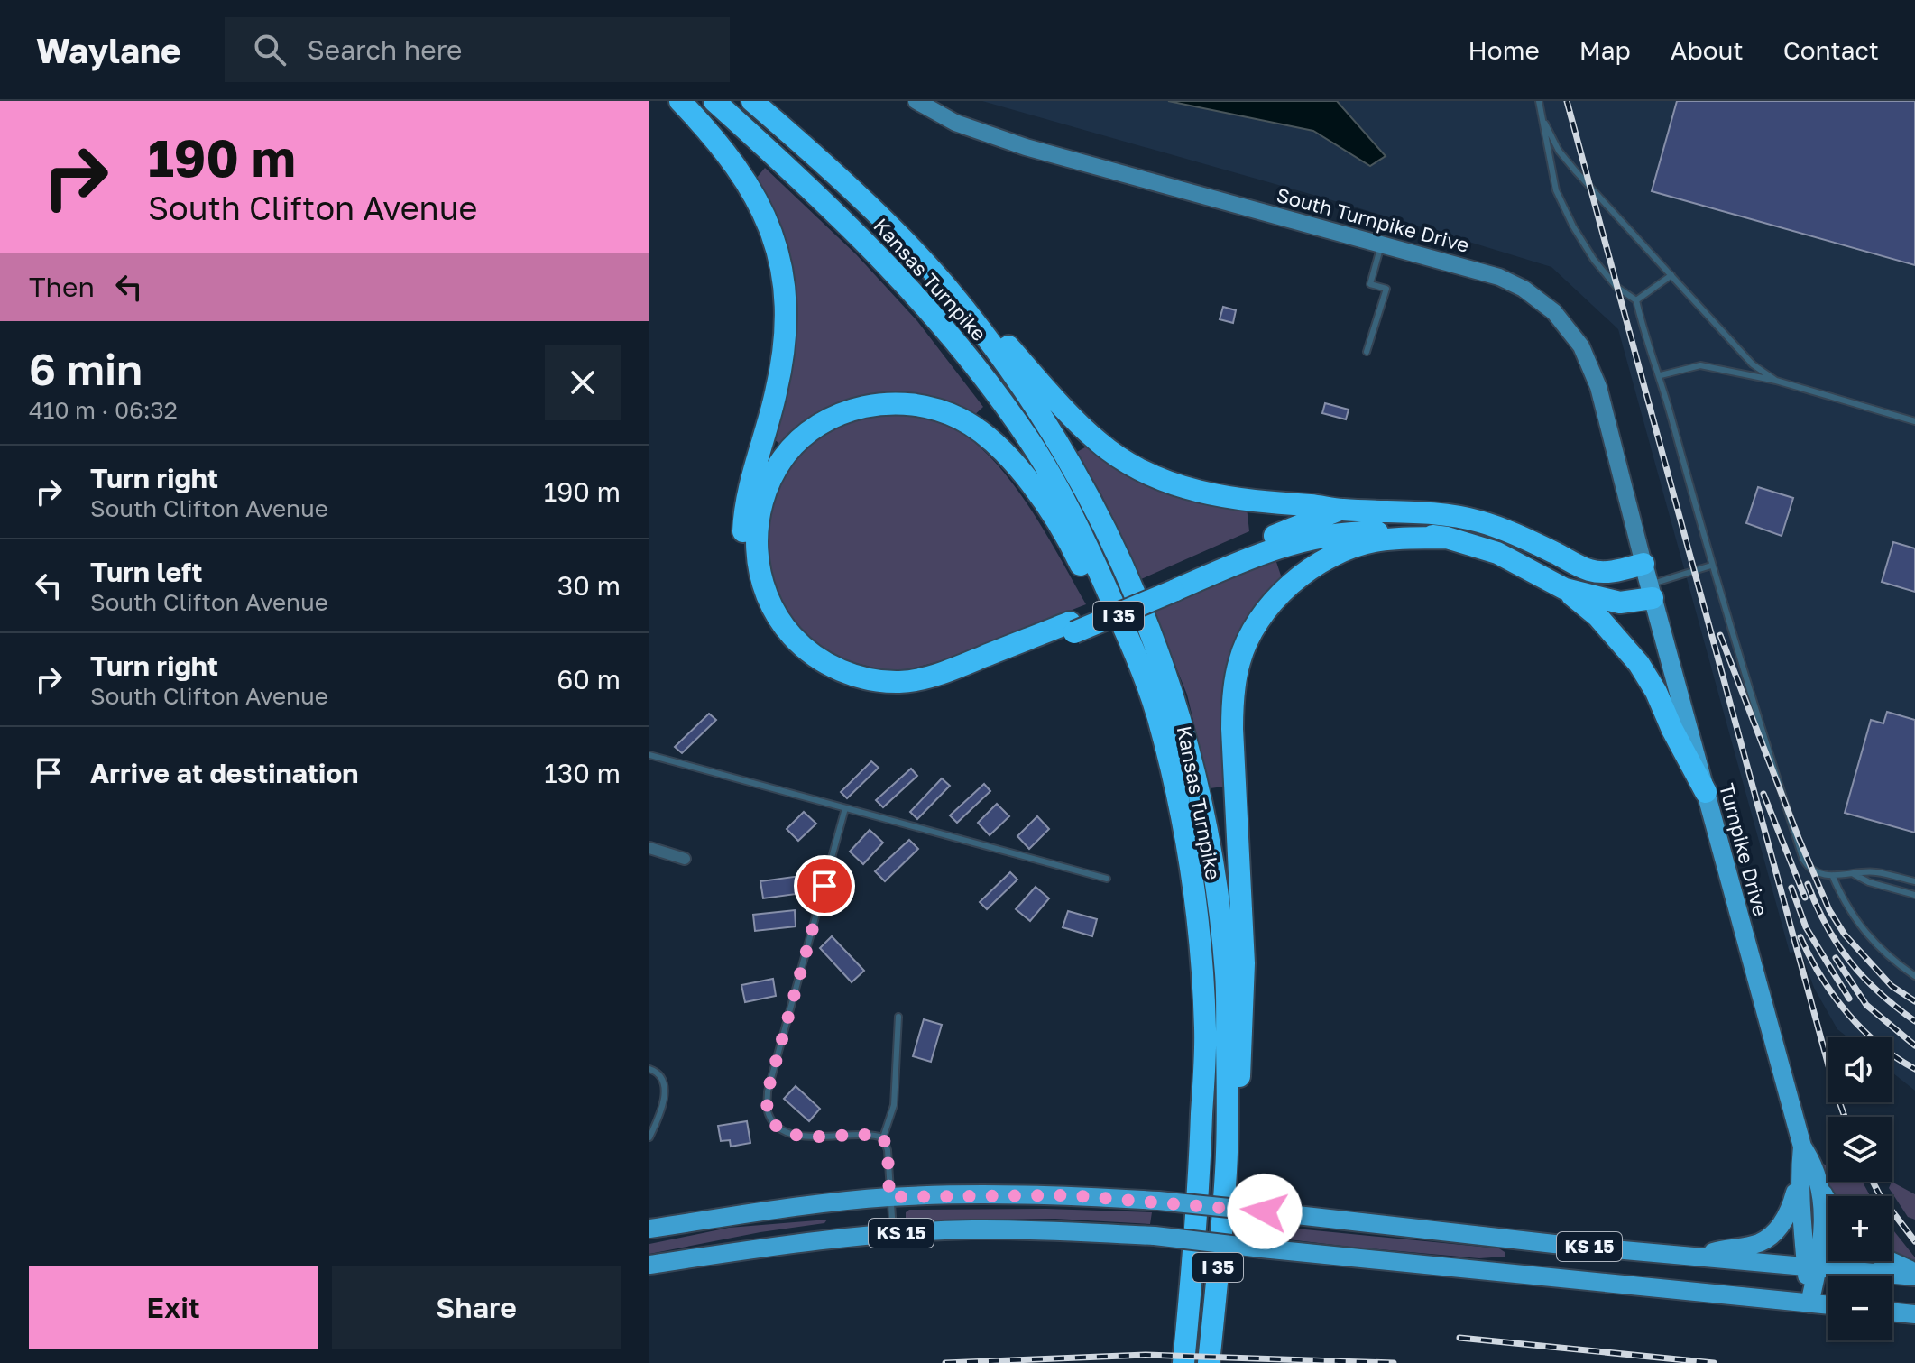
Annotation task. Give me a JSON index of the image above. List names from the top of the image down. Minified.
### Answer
{"streets":{"highway":["Kansas Turnpike","I 35"],"main road":["Turnpike Drive","KS 15"],"street":["South Turnpike Drive"]},"crossings":[["South Turnpike Drive","Turnpike Drive"],["Turnpike Drive","KS 15"]],"page":{"header":"Waylane","search":"Search here","nav":["Home","Map","About","Contact"],"turn":["190 m","South Clifton Avenue"],"then":"Then","heading":["6 min","410 m · 06:32"],"list":[{"name":"Turn right","note":"South Clifton Avenue","value":"190 m"},{"name":"Turn left","note":"South Clifton Avenue","value":"30 m"},{"name":"Turn right","note":"South Clifton Avenue","value":"60 m"},{"name":"Arrive at destination","value":"130 m"}],"map_buttons":["+","−"],"buttons":["Exit","Share"]}}
